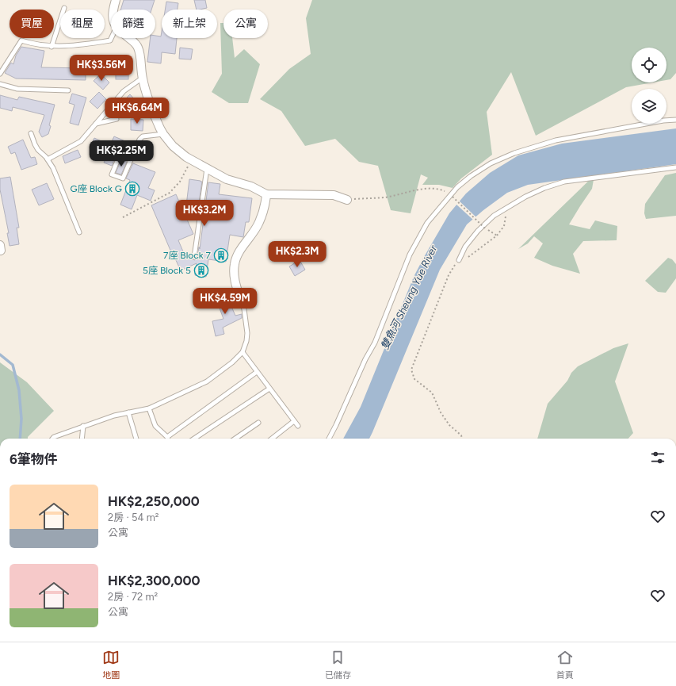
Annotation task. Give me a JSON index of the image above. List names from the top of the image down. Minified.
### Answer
{"water":["雙魚河 Sheung Yue River"],"places":{"building":["G座 Block G","7座 Block 7","5座 Block 5"]},"page":{"chip":["買屋","租屋","篩選","新上架","公寓"],"price":["HK$3.56M","HK$6.64M","HK$2.25M","HK$3.2M","HK$2.3M","HK$4.59M"],"heading":"6筆物件","list":[{"name":"HK$2,250,000","note":"2房 · 54 m² · 公寓"},{"name":"HK$2,300,000","note":"2房 · 72 m² · 公寓"}],"tabs":["地圖","已儲存","首頁"]}}
